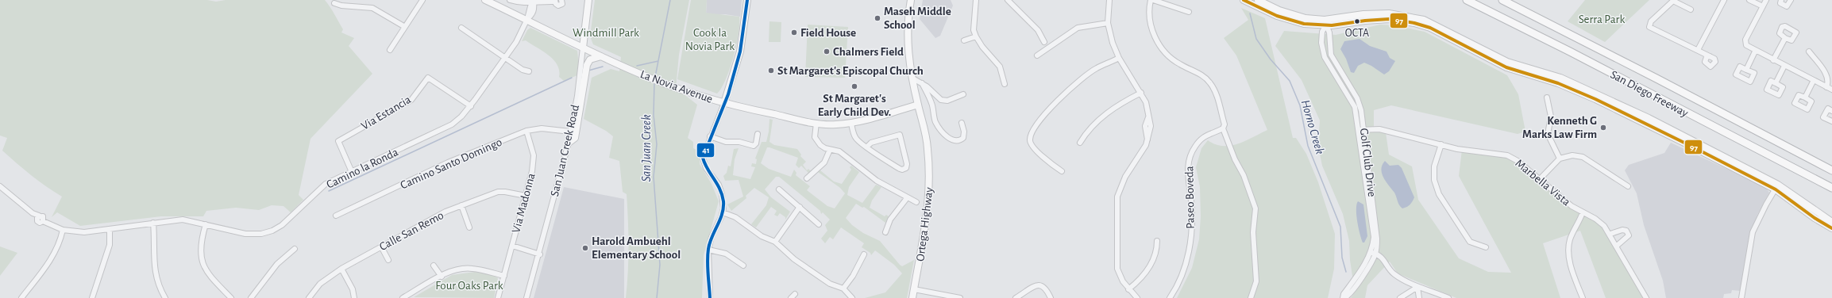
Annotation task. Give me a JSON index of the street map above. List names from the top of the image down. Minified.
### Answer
{"streets":{"highway":["San Diego Freeway"],"main road":["La Novia Avenue","San Juan Creek Road","Ortega Highway"],"street":["Via Estancia","Golf Club Drive","Camino Santo Domingo","Camino la Ronda","Marbella Vista","Paseo Boveda","Via Madonna","Calle San Remo"]},"crossings":[["La Novia Avenue","San Juan Creek Road"],["La Novia Avenue","Camino la Ronda"],["La Novia Avenue","Ortega Highway"],["Via Estancia","Camino la Ronda"],["San Juan Creek Road","Camino Santo Domingo"],["Golf Club Drive","Marbella Vista"],["Camino Santo Domingo","Via Madonna"],["Via Madonna","Calle San Remo"]],"water":["Horno Creek","San Juan Creek"],"parks":["Serra Park","Windmill Park","Cook la Novia Park","Four Oaks Park"],"places":["Maseh Middle School","OCTA","Field House","Chalmers Field","St Margaret's Episcopal Church","St Margaret's Early Child Dev.","Kenneth G Marks Law Firm","Harold Ambuehl Elementary School"],"lines":["transit line 97","transit line 41"]}
